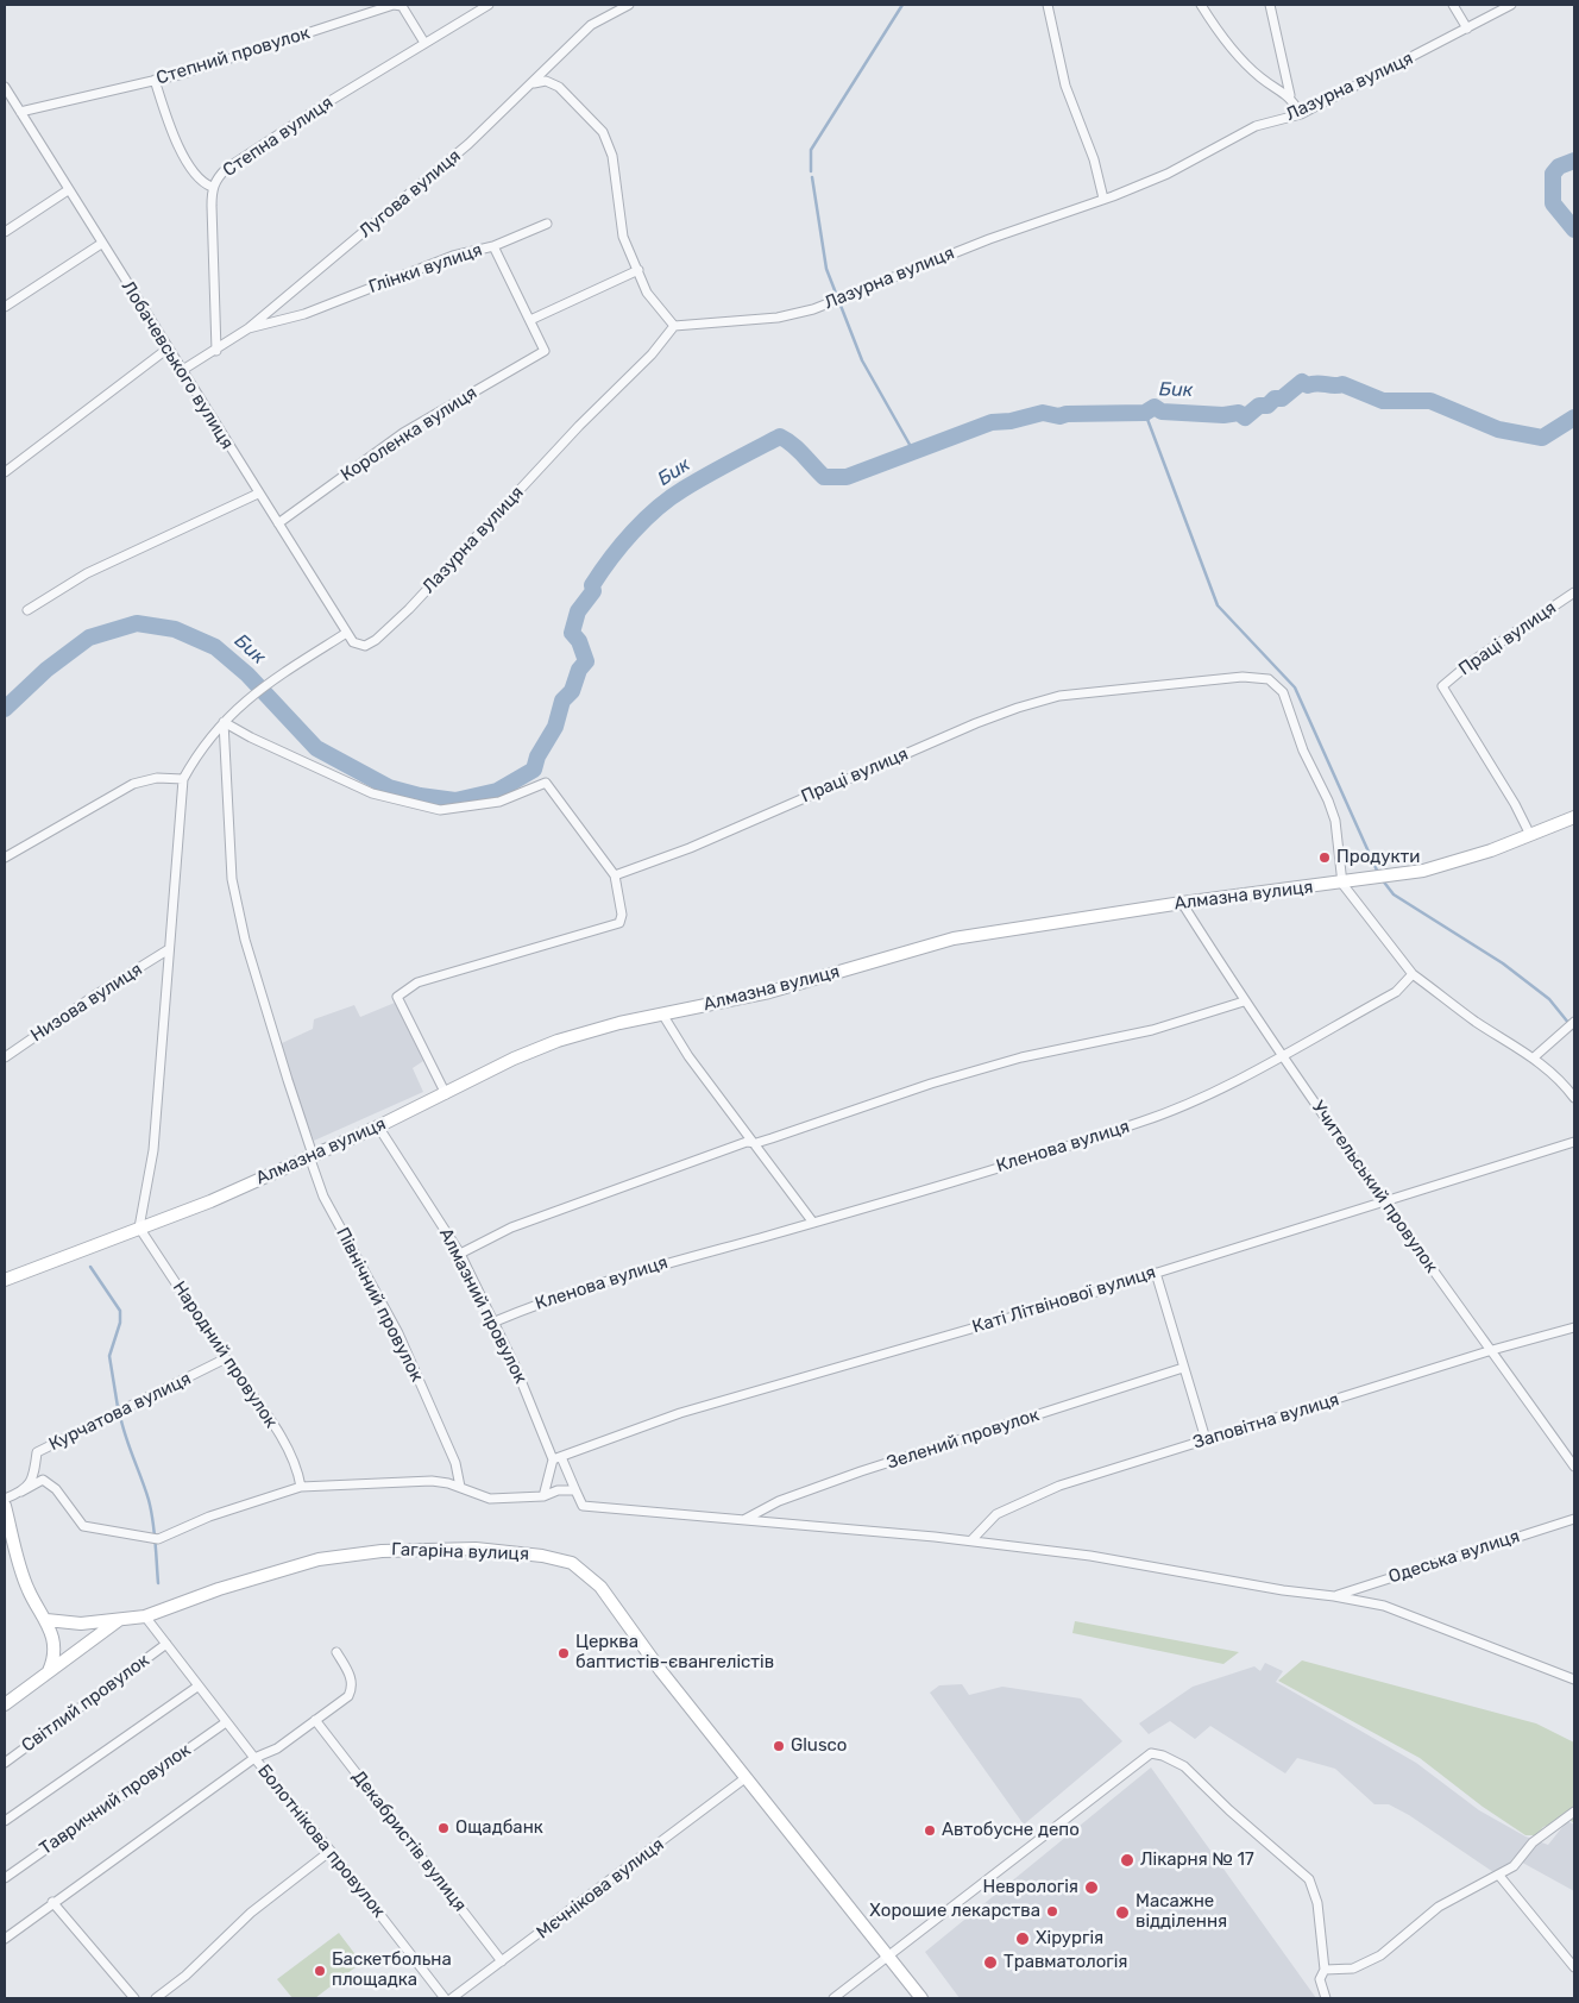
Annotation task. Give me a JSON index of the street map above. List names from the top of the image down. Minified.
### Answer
{"streets":{"main road":["Алмазна вулиця","Гагаріна вулиця"],"street":["Степний провулок","Лазурна вулиця","Степна вулиця","Лугова вулиця","Глінки вулиця","Лобачевського вулиця","Короленка вулиця","Праці вулиця","Низова вулиця","Кленова вулиця","Учительський провулок","Каті Літвінової вулиця","Північний провулок","Алмазний провулок","Народний провулок","Курчатова вулиця","Заповітна вулиця","Зелений провулок","Одеська вулиця","Світлий провулок","Тавричний провулок","Болотнікова провулок","Декабристів вулиця","Мєчнікова вулиця"]},"crossings":[["Степний провулок","Степна вулиця"],["Степний провулок","Лобачевського вулиця"],["Лазурна вулиця","Лобачевського вулиця"],["Степна вулиця","Лугова вулиця"],["Лугова вулиця","Глінки вулиця"],["Лугова вулиця","Лобачевського вулиця"],["Глінки вулиця","Короленка вулиця"],["Лобачевського вулиця","Короленка вулиця"],["Праці вулиця","Алмазна вулиця"],["Алмазна вулиця","Учительський провулок"],["Алмазна вулиця","Північний провулок"],["Алмазна вулиця","Алмазний провулок"],["Алмазна вулиця","Народний провулок"],["Кленова вулиця","Учительський провулок"],["Кленова вулиця","Алмазний провулок"],["Учительський провулок","Каті Літвінової вулиця"],["Учительський провулок","Заповітна вулиця"],["Каті Літвінової вулиця","Алмазний провулок"],["Народний провулок","Курчатова вулиця"],["Гагаріна вулиця","Мєчнікова вулиця"],["Декабристів вулиця","Мєчнікова вулиця"]],"water":["Бик"],"places":["Продукти","Церква баптистів-євангелістів","Glusco","Ощадбанк","Автобусне депо","Лікарня № 17","Неврологія","Хорошие лекарства","Масажне відділення","Хірургія","Травматологія","Баскетбольна площадка"]}
